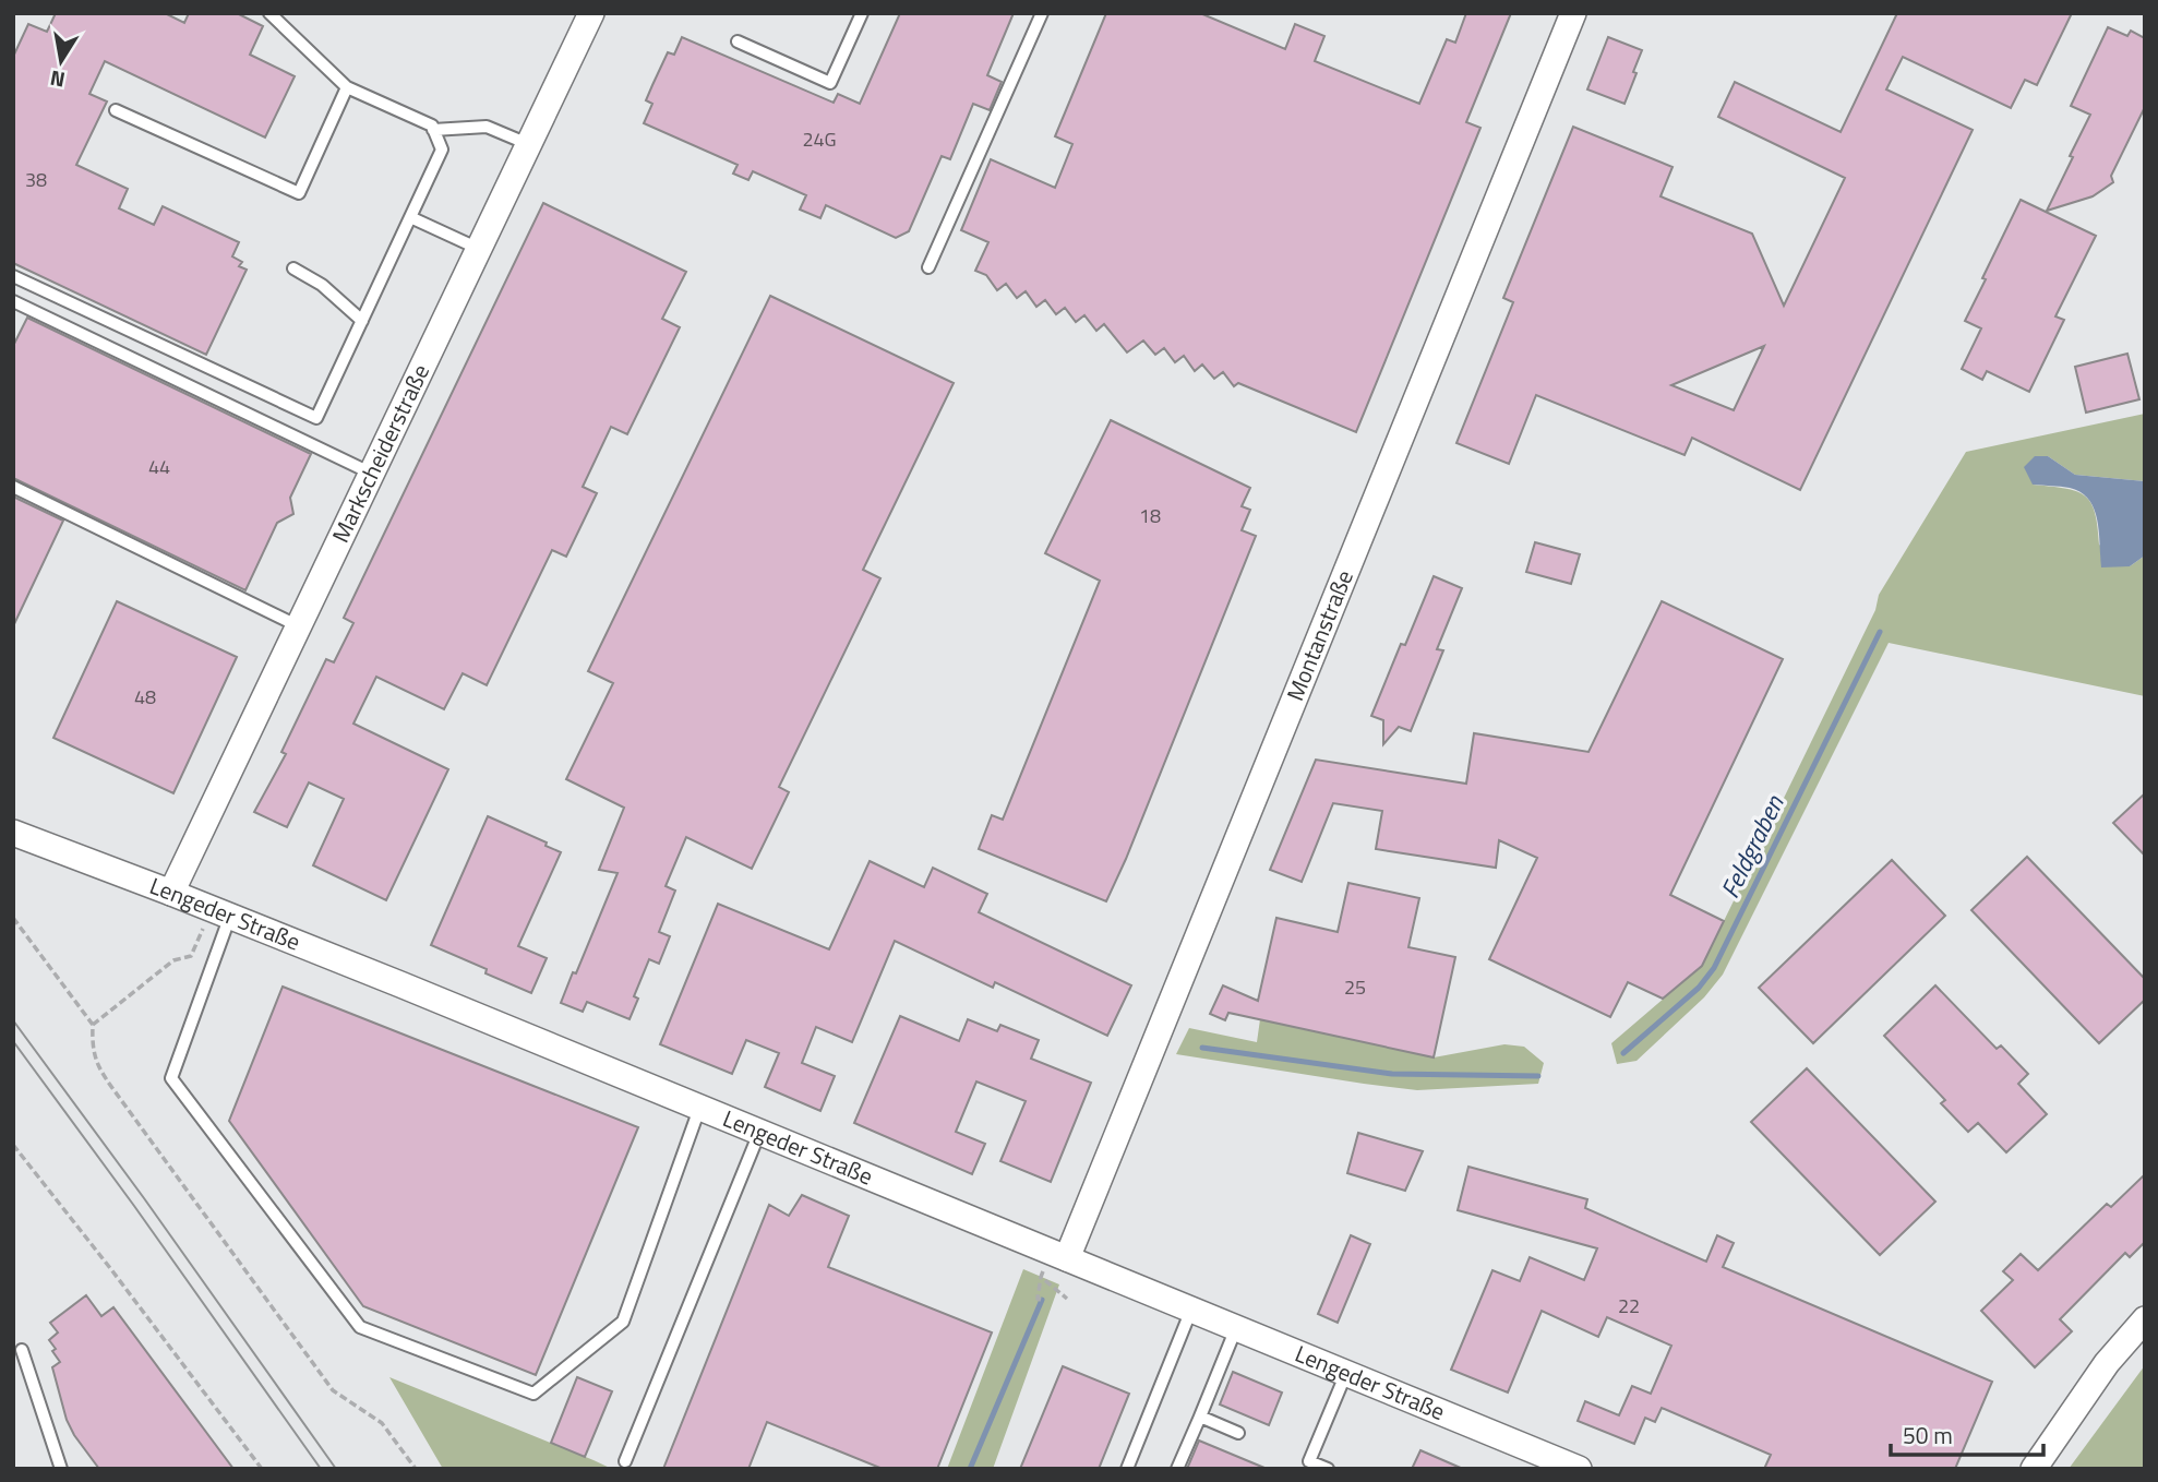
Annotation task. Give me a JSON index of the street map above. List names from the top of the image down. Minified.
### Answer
{"streets":{"street":["Markscheiderstraße","Montanstraße","Lengeder Straße"]},"crossings":[["Markscheiderstraße","Lengeder Straße"],["Montanstraße","Lengeder Straße"]],"water":["Feldgraben"],"house_numbers":["24G","38","44","18","48","25","22"],"scale_bar":"50 m","north":"bottom"}
